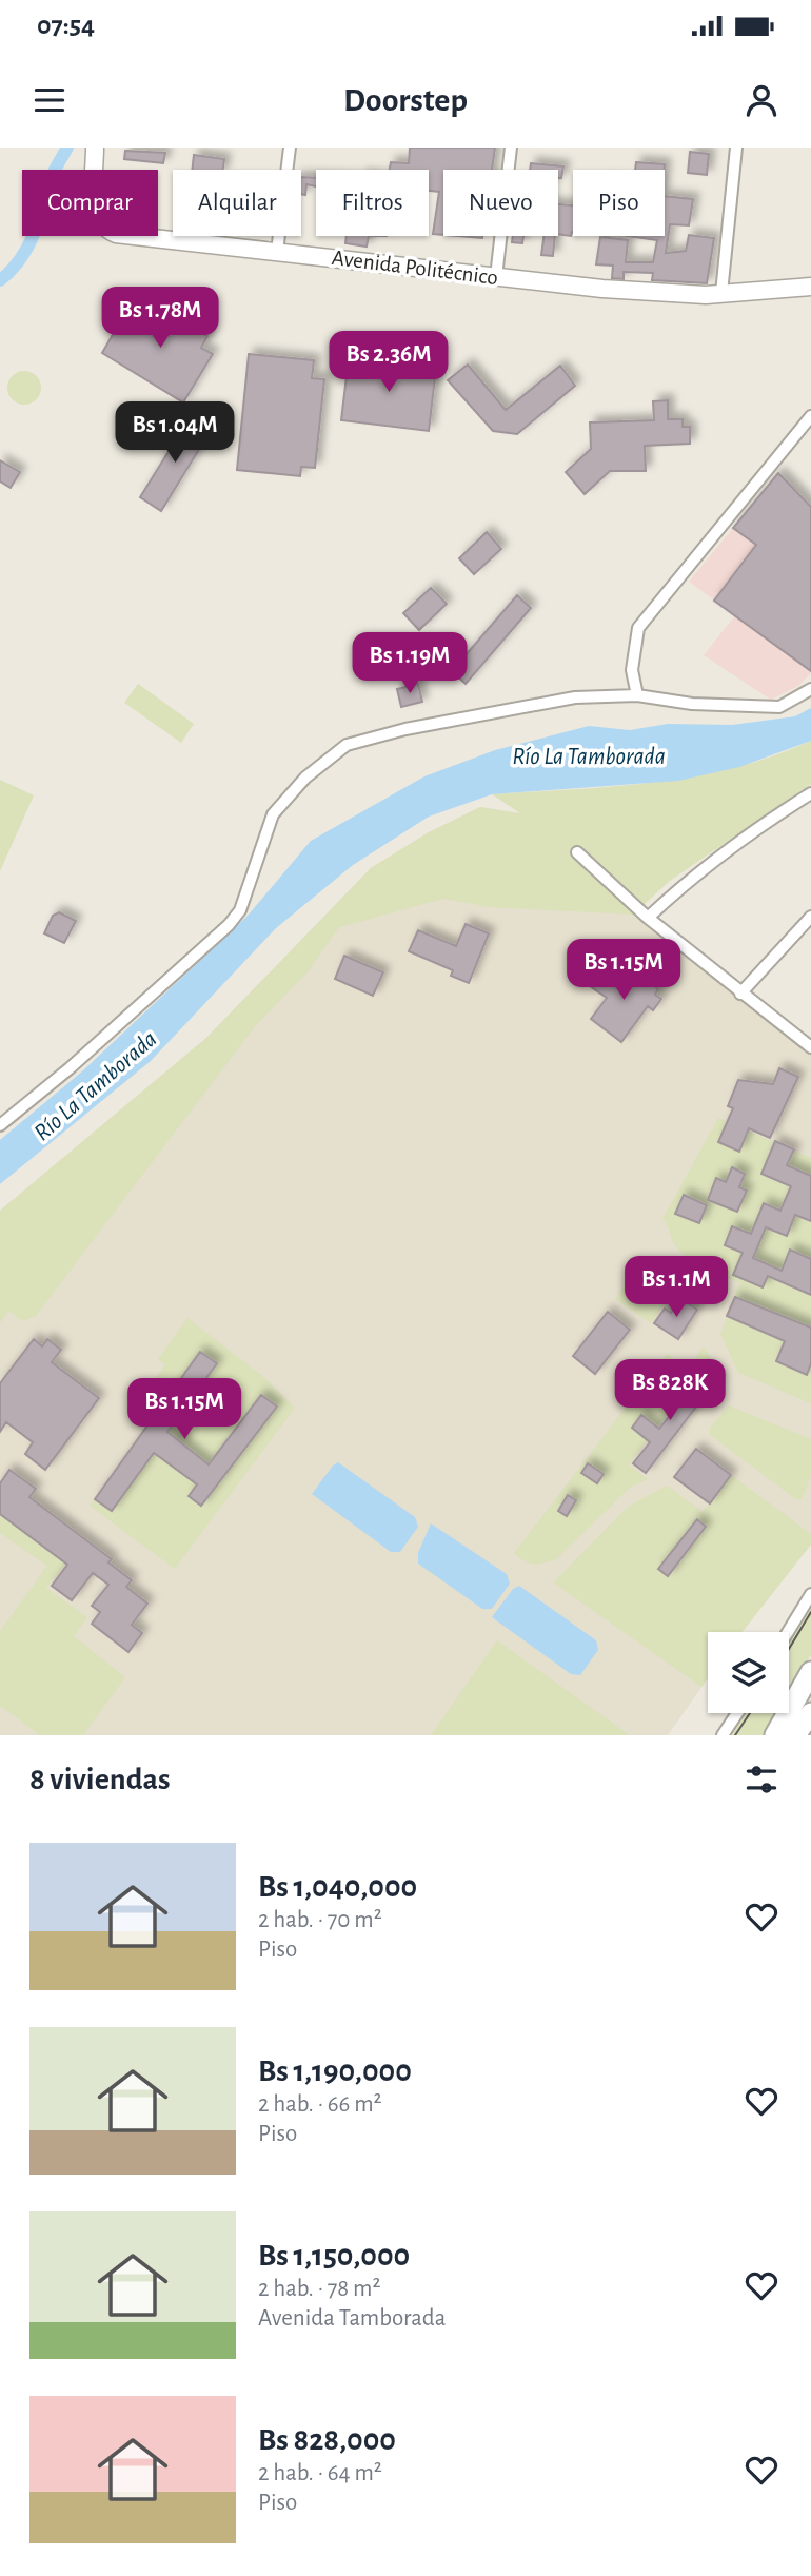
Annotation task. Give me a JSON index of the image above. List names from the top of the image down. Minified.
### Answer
{"streets":{"main road":["Avenida Politécnico"]},"water":["Río La Tamborada"],"page":{"status":"07:54","header":"Doorstep","chip":["Comprar","Alquilar","Filtros","Nuevo","Piso"],"price":["Bs 1.78M","Bs 2.36M","Bs 1.04M","Bs 1.19M","Bs 1.15M","Bs 1.1M","Bs 828K","Bs 1.15M"],"heading":"8 viviendas","list":[{"name":"Bs 1,040,000","note":"2 hab. · 70 m² · Piso"},{"name":"Bs 1,190,000","note":"2 hab. · 66 m² · Piso"},{"name":"Bs 1,150,000","note":"2 hab. · 78 m² · Avenida Tamborada"},{"name":"Bs 828,000","note":"2 hab. · 64 m² · Piso"}]}}
